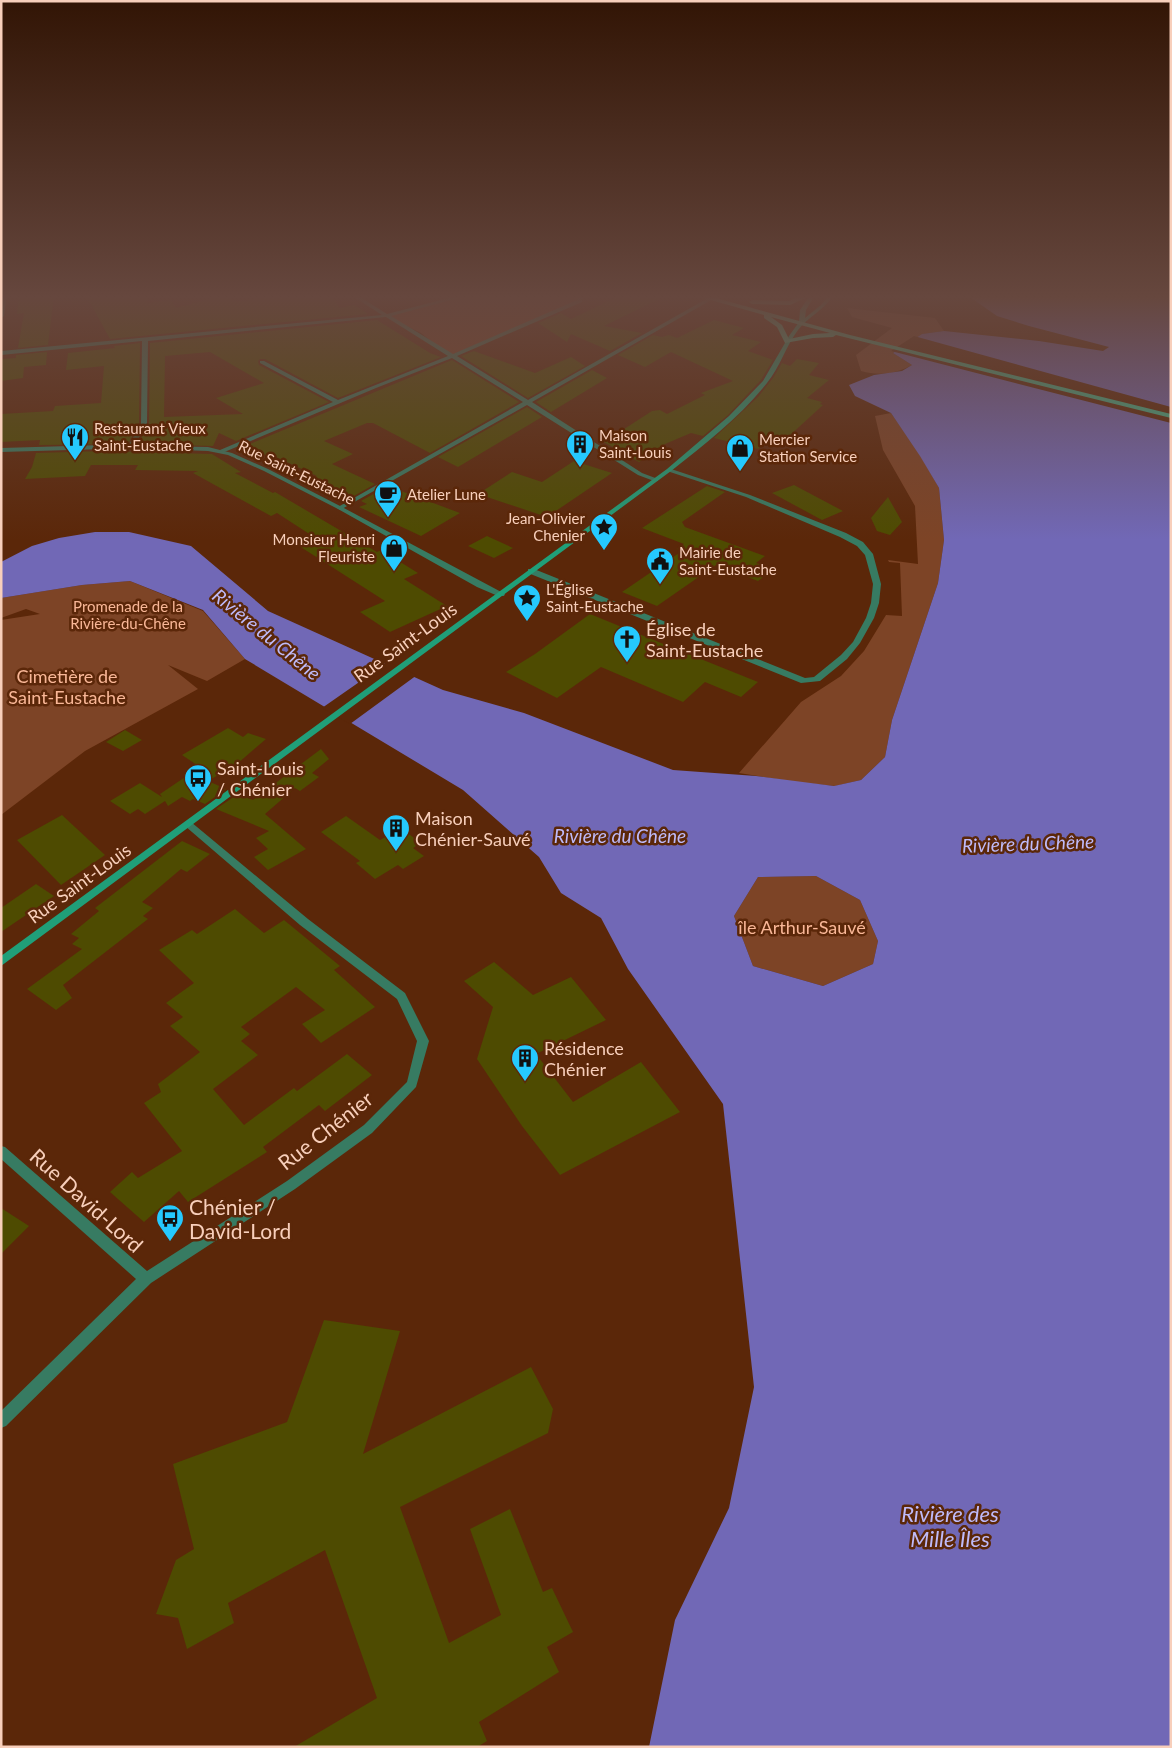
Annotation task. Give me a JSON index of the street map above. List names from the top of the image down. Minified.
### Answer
{"streets":{"main road":["Rue Saint-Louis"],"street":["Rue Saint-Eustache","Rue Chénier","Rue David-Lord"]},"crossings":[["Rue Saint-Eustache","Rue Saint-Louis"],["Rue Saint-Louis","Rue Chénier"],["Rue Chénier","Rue David-Lord"]],"water":["Rivière du Chêne","Rivière des Mille Îles"],"parks":["Promenade de la Rivière-du-Chêne","Cimetière de Saint-Eustache","île Arthur-Sauvé"],"places":{"restaurant":["Restaurant Vieux Saint-Eustache"],"building":["Maison Saint-Louis","Maison Chénier-Sauvé","Résidence Chénier"],"shop":["Mercier Station Service","Monsieur Henri Fleuriste"],"cafe":["Atelier Lune"],"place":["Jean-Olivier Chenier","L'Église Saint-Eustache"],"public building":["Mairie de Saint-Eustache"],"church":["Église de Saint-Eustache"],"bus stop":["Saint-Louis / Chénier","Chénier / David-Lord"]}}
